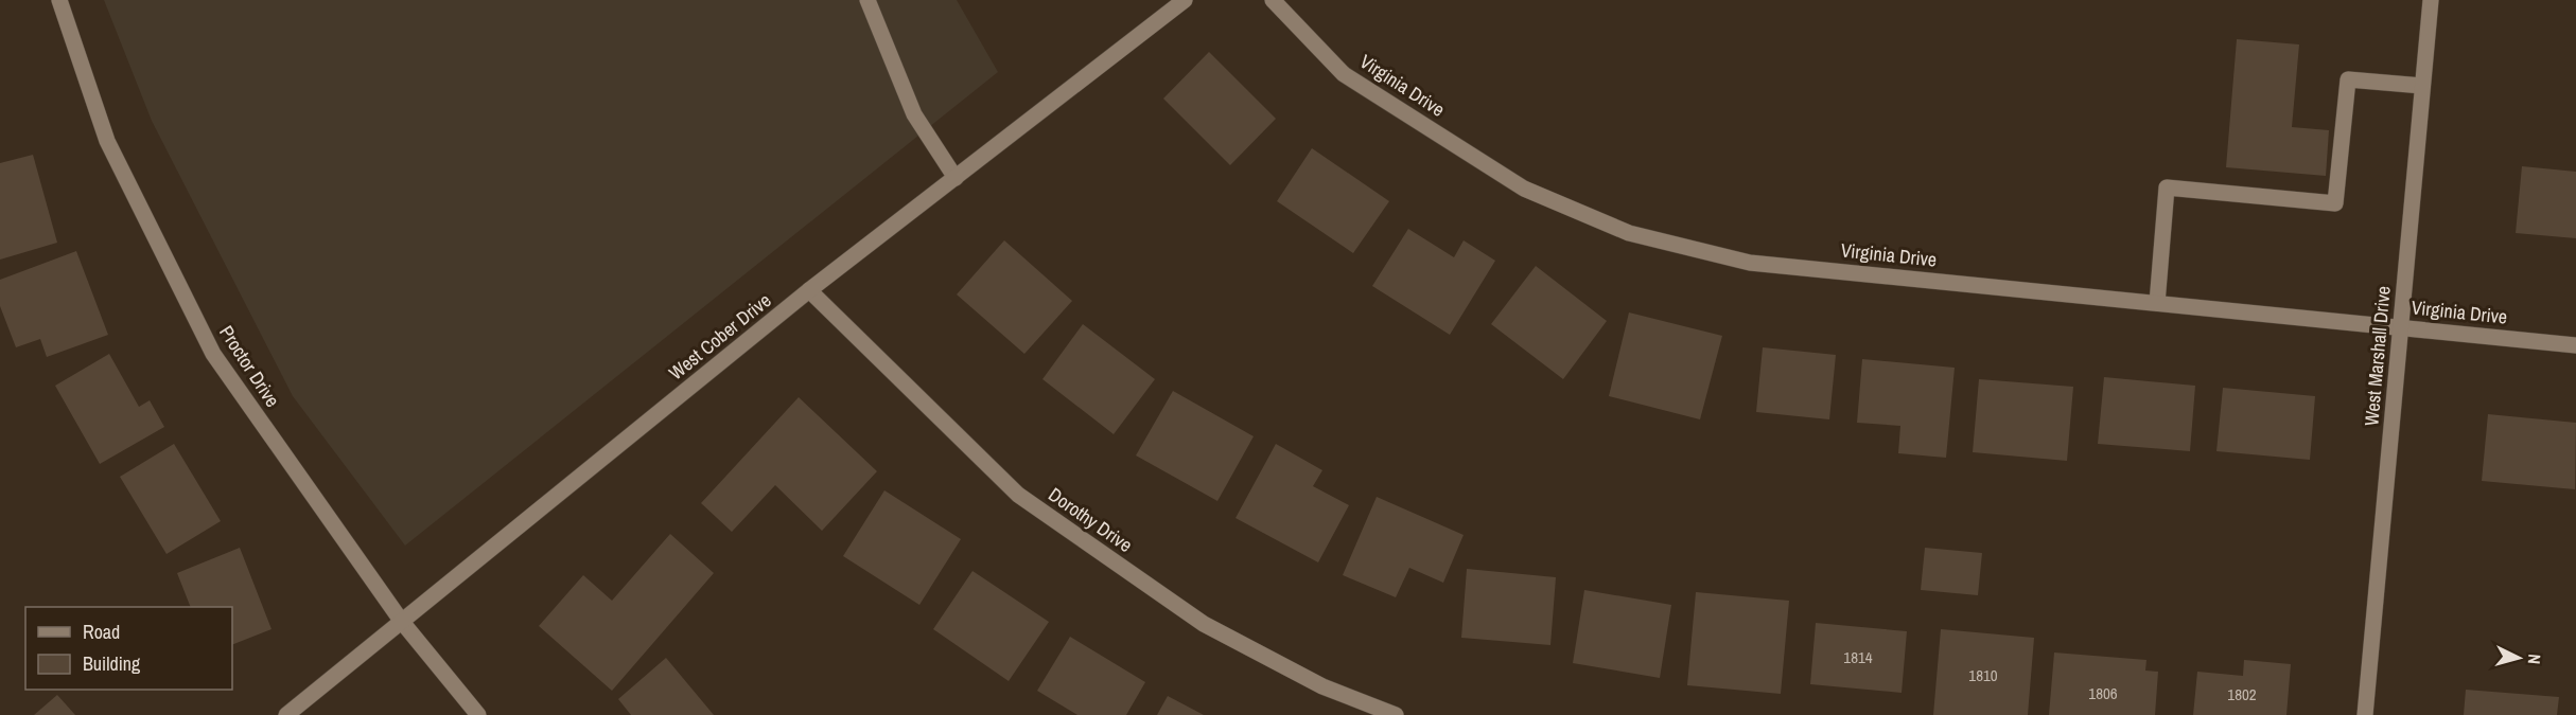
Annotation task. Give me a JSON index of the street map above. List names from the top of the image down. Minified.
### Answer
{"streets":{"street":["Virginia Drive","West Cober Drive","West Marshall Drive","Proctor Drive","Dorothy Drive"]},"crossings":[["Virginia Drive","West Marshall Drive"],["West Cober Drive","Proctor Drive"],["West Cober Drive","Dorothy Drive"]],"house_numbers":["1814","1810","1806","1802"],"legend":["Road","Building"],"north":"right"}
